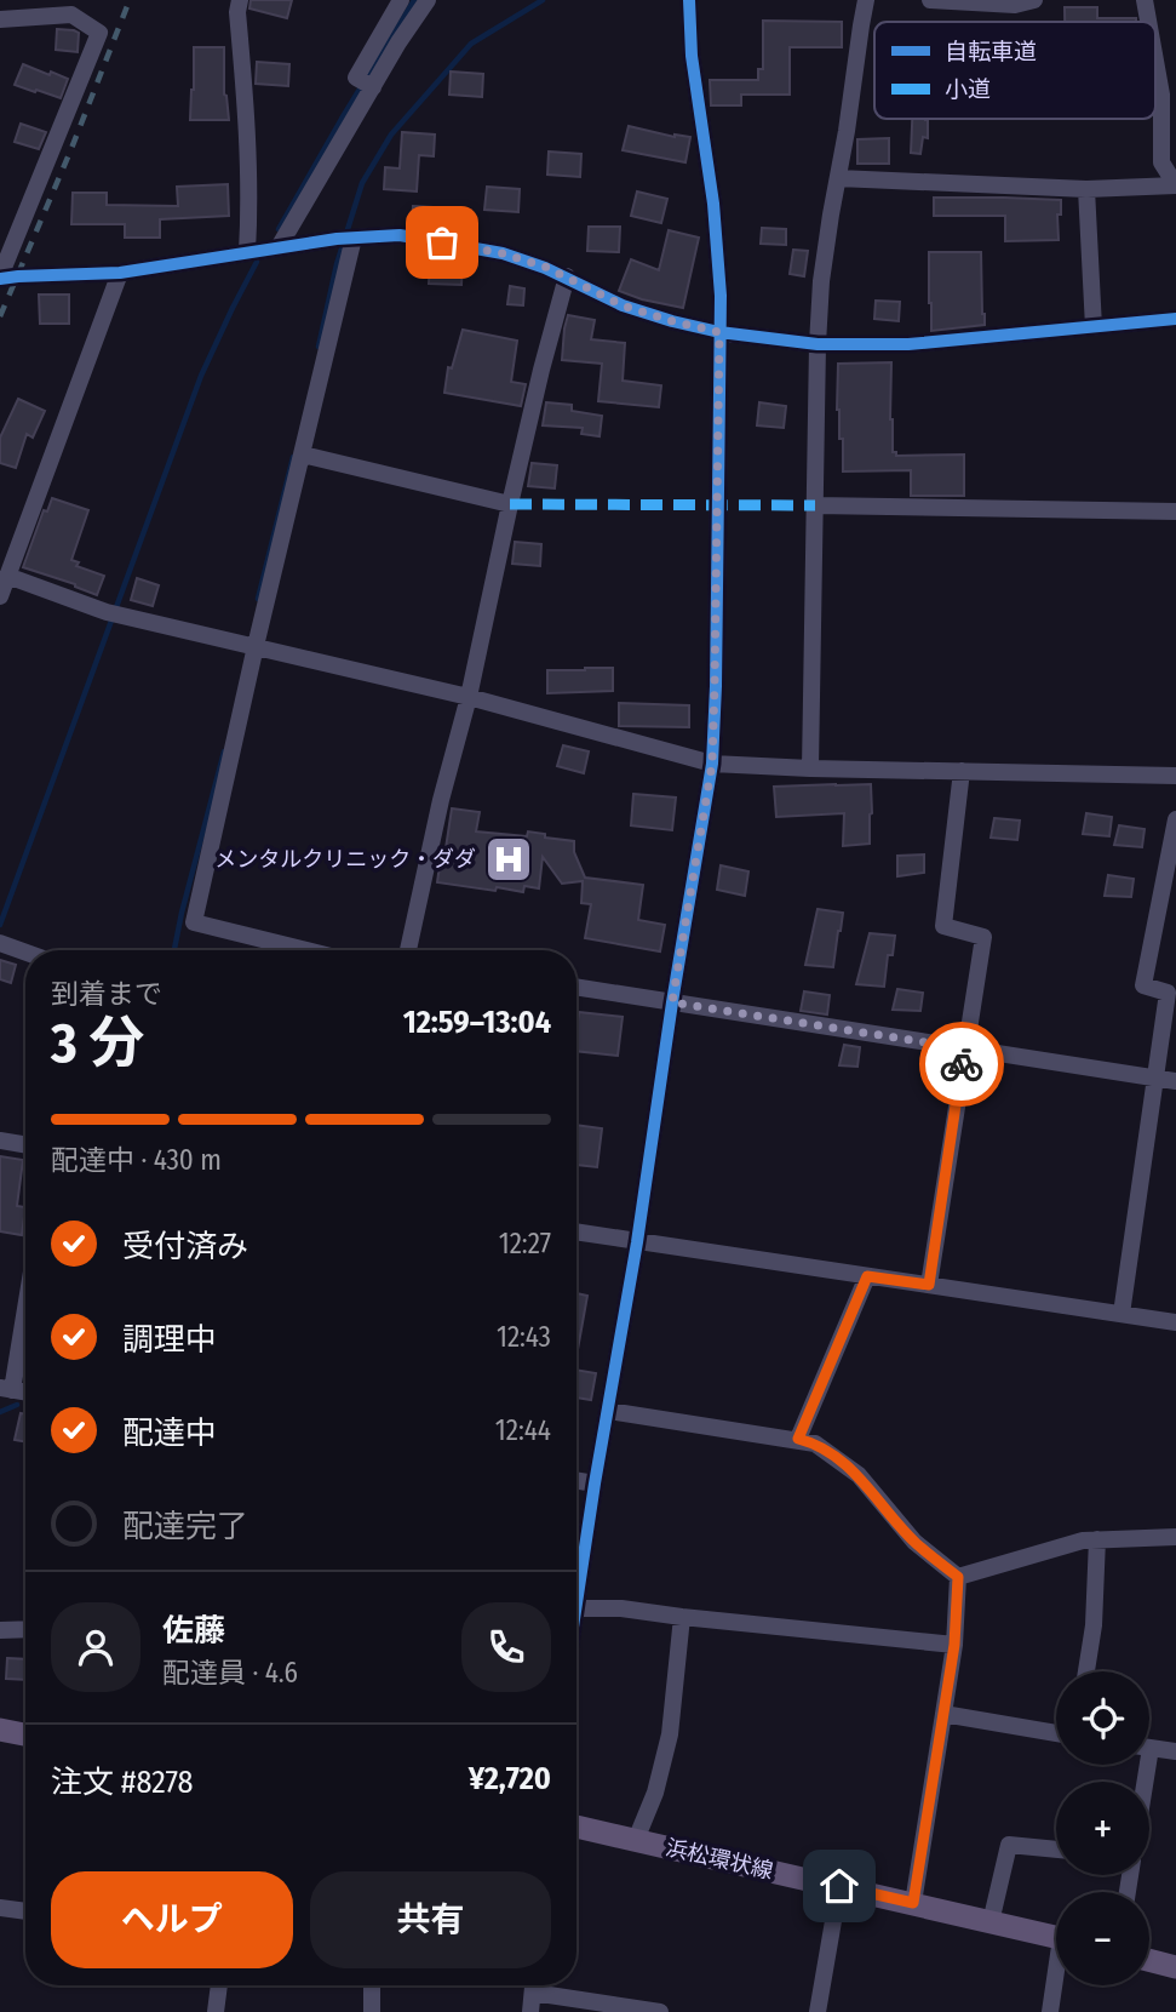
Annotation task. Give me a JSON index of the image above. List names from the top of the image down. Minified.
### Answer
{"streets":{"main road":["浜松環状線"]},"places":{"hospital":["メンタルクリニック・ダダ"]},"legend":["自転車道","小道"],"page":{"heading":["3 分","到着まで","12:59–13:04"],"panel":["佐藤","配達員 · 4.6","注文 #8278","¥2,720"],"bar":"配達中 · 430 m","list":[["受付済み","12:27"],["調理中","12:43"],["配達中","12:44"],"配達完了"],"map_buttons":["+","−"],"buttons":["ヘルプ","共有"]}}
